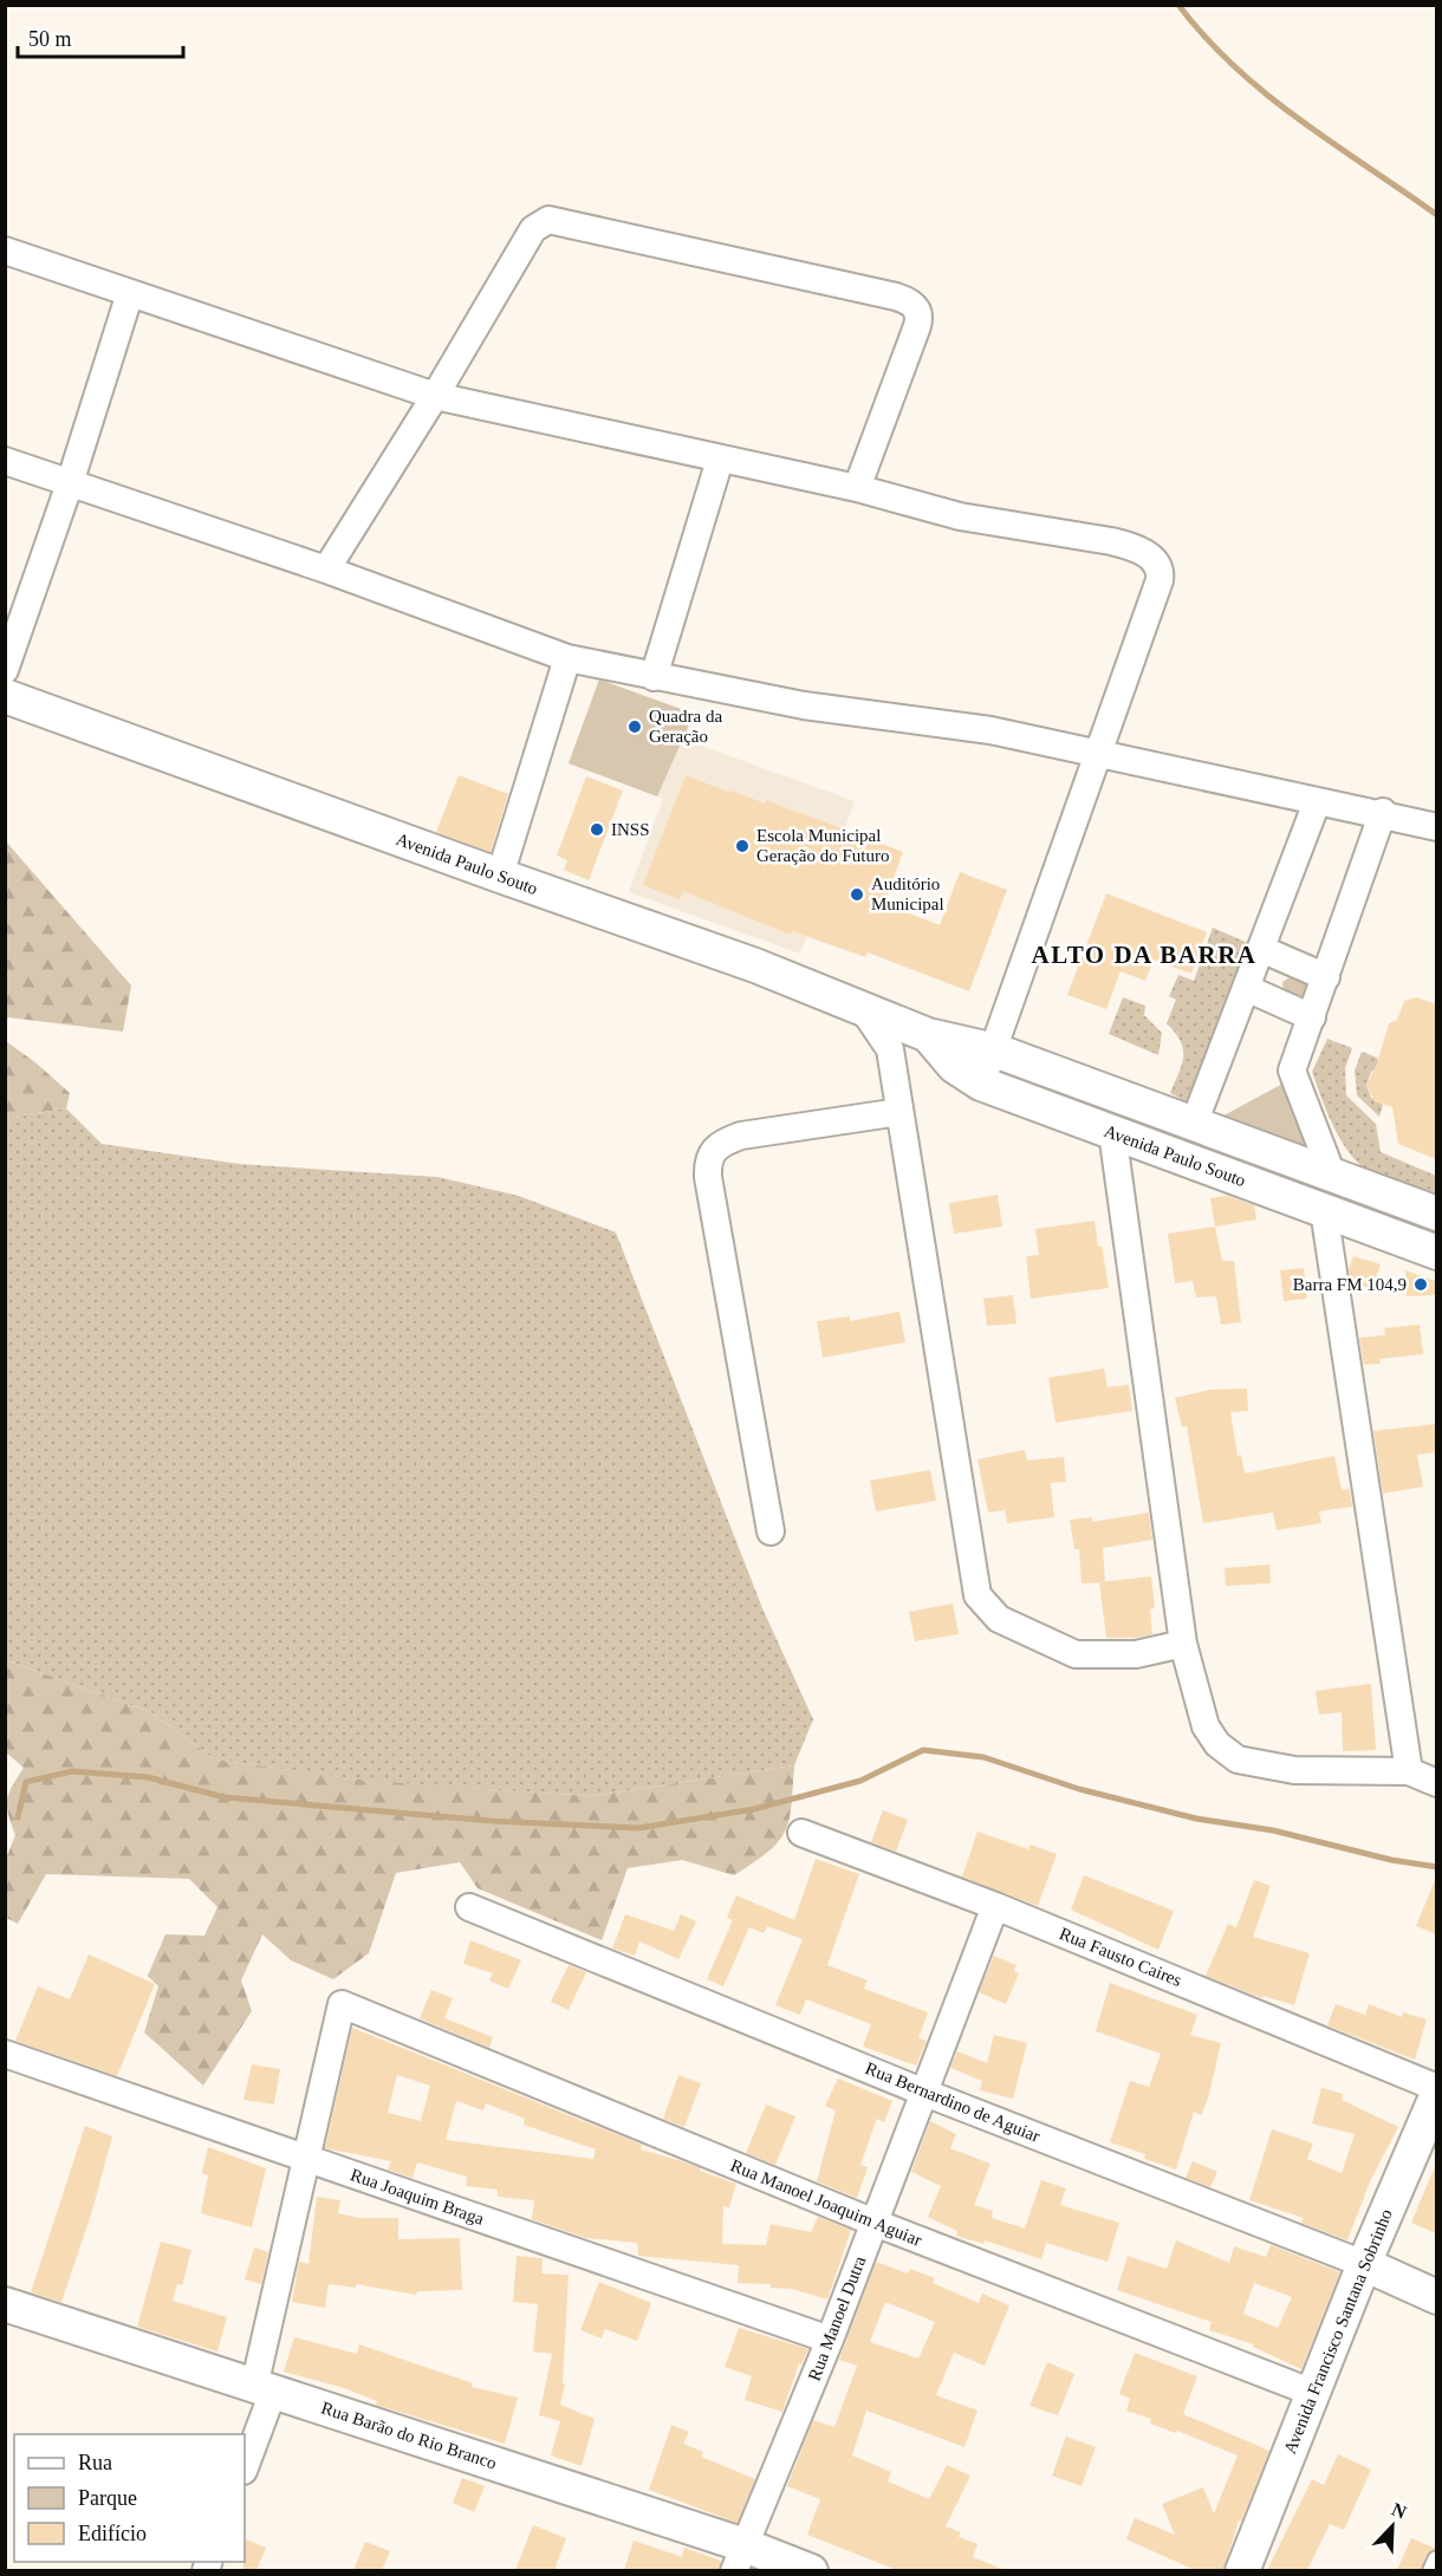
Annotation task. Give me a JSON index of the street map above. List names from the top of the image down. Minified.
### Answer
{"streets":{"street":["Avenida Paulo Souto","Rua Fausto Caires","Rua Bernardino de Aguiar","Rua Joaquim Braga","Rua Manoel Joaquim Aguiar","Rua Manoel Dutra","Avenida Francisco Santana Sobrinho","Rua Barão do Rio Branco"]},"crossings":[["Rua Fausto Caires","Rua Manoel Dutra"],["Rua Bernardino de Aguiar","Rua Manoel Dutra"],["Rua Bernardino de Aguiar","Avenida Francisco Santana Sobrinho"],["Rua Joaquim Braga","Rua Manoel Joaquim Aguiar"],["Rua Joaquim Braga","Rua Manoel Dutra"],["Rua Manoel Joaquim Aguiar","Rua Manoel Dutra"],["Rua Manoel Joaquim Aguiar","Avenida Francisco Santana Sobrinho"],["Rua Manoel Dutra","Rua Barão do Rio Branco"]],"districts":["ALTO DA BARRA"],"places":["Quadra da Geração","INSS","Escola Municipal Geração do Futuro","Auditório Municipal","Barra FM 104,9"],"legend":["Rua","Parque","Edifício"],"scale_bar":"50 m","north":"top right"}
